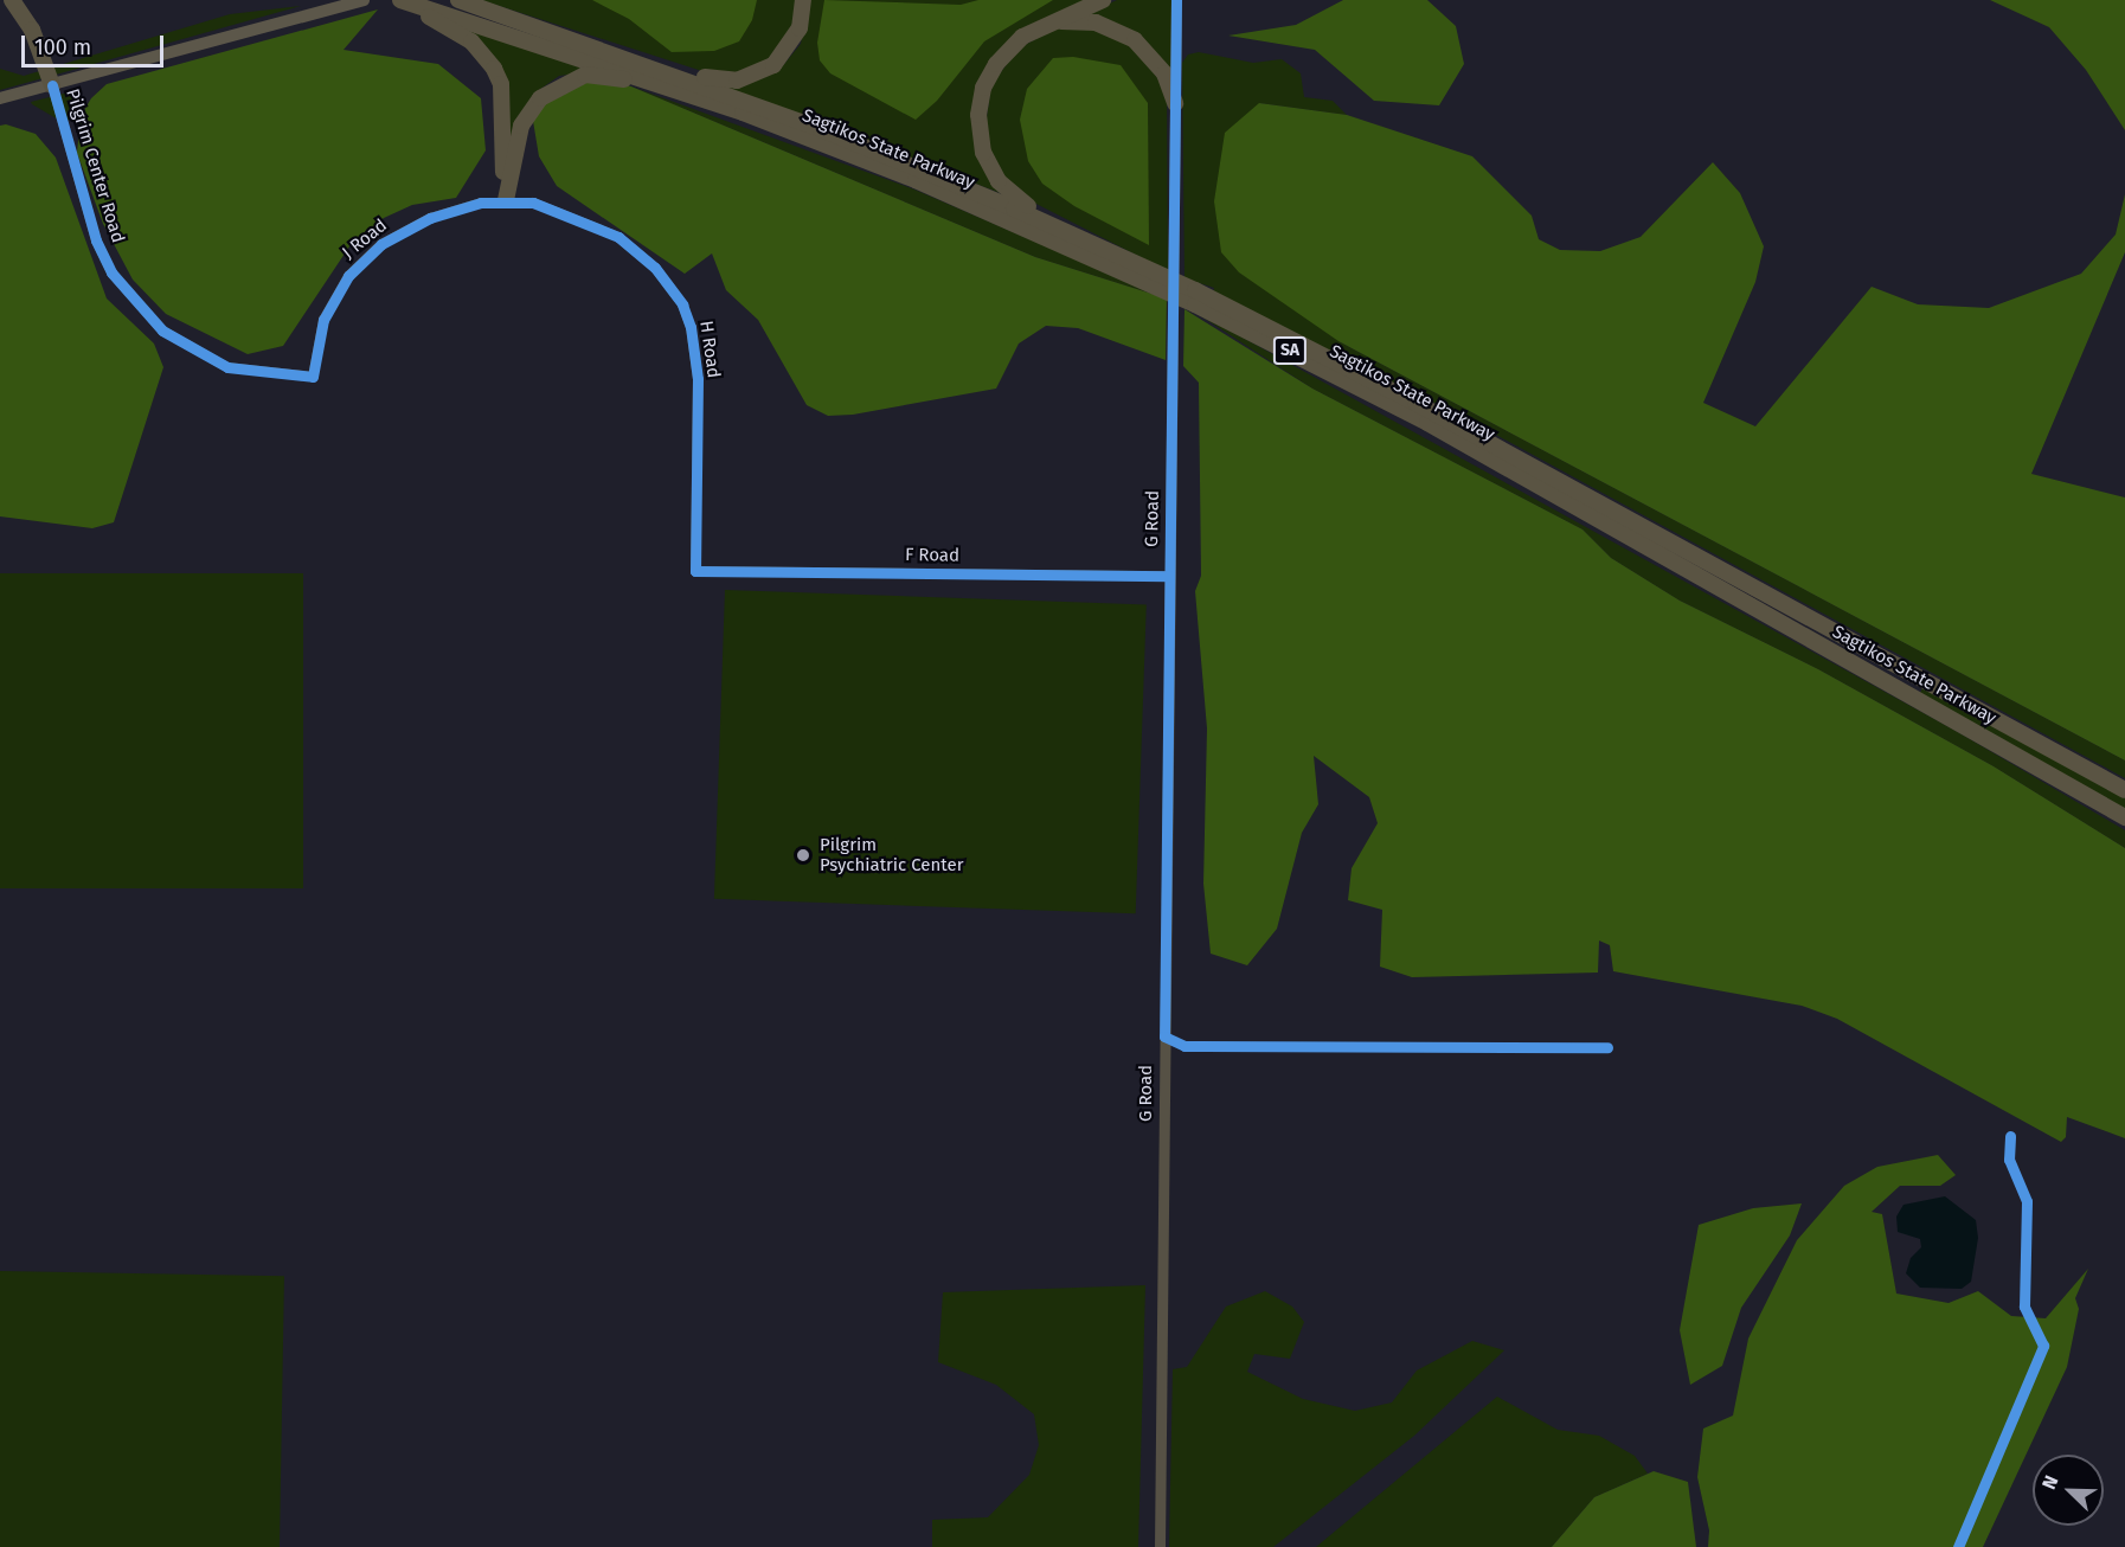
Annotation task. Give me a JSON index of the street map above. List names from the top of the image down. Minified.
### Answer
{"streets":{"highway":["Sagtikos State Parkway","SA"],"street":["Pilgrim Center Road","J Road","H Road","G Road","F Road"]},"crossings":[["Pilgrim Center Road","J Road"],["J Road","H Road"],["H Road","F Road"],["G Road","F Road"]],"places":["Pilgrim Psychiatric Center"],"scale_bar":"100 m","north":"top left"}
